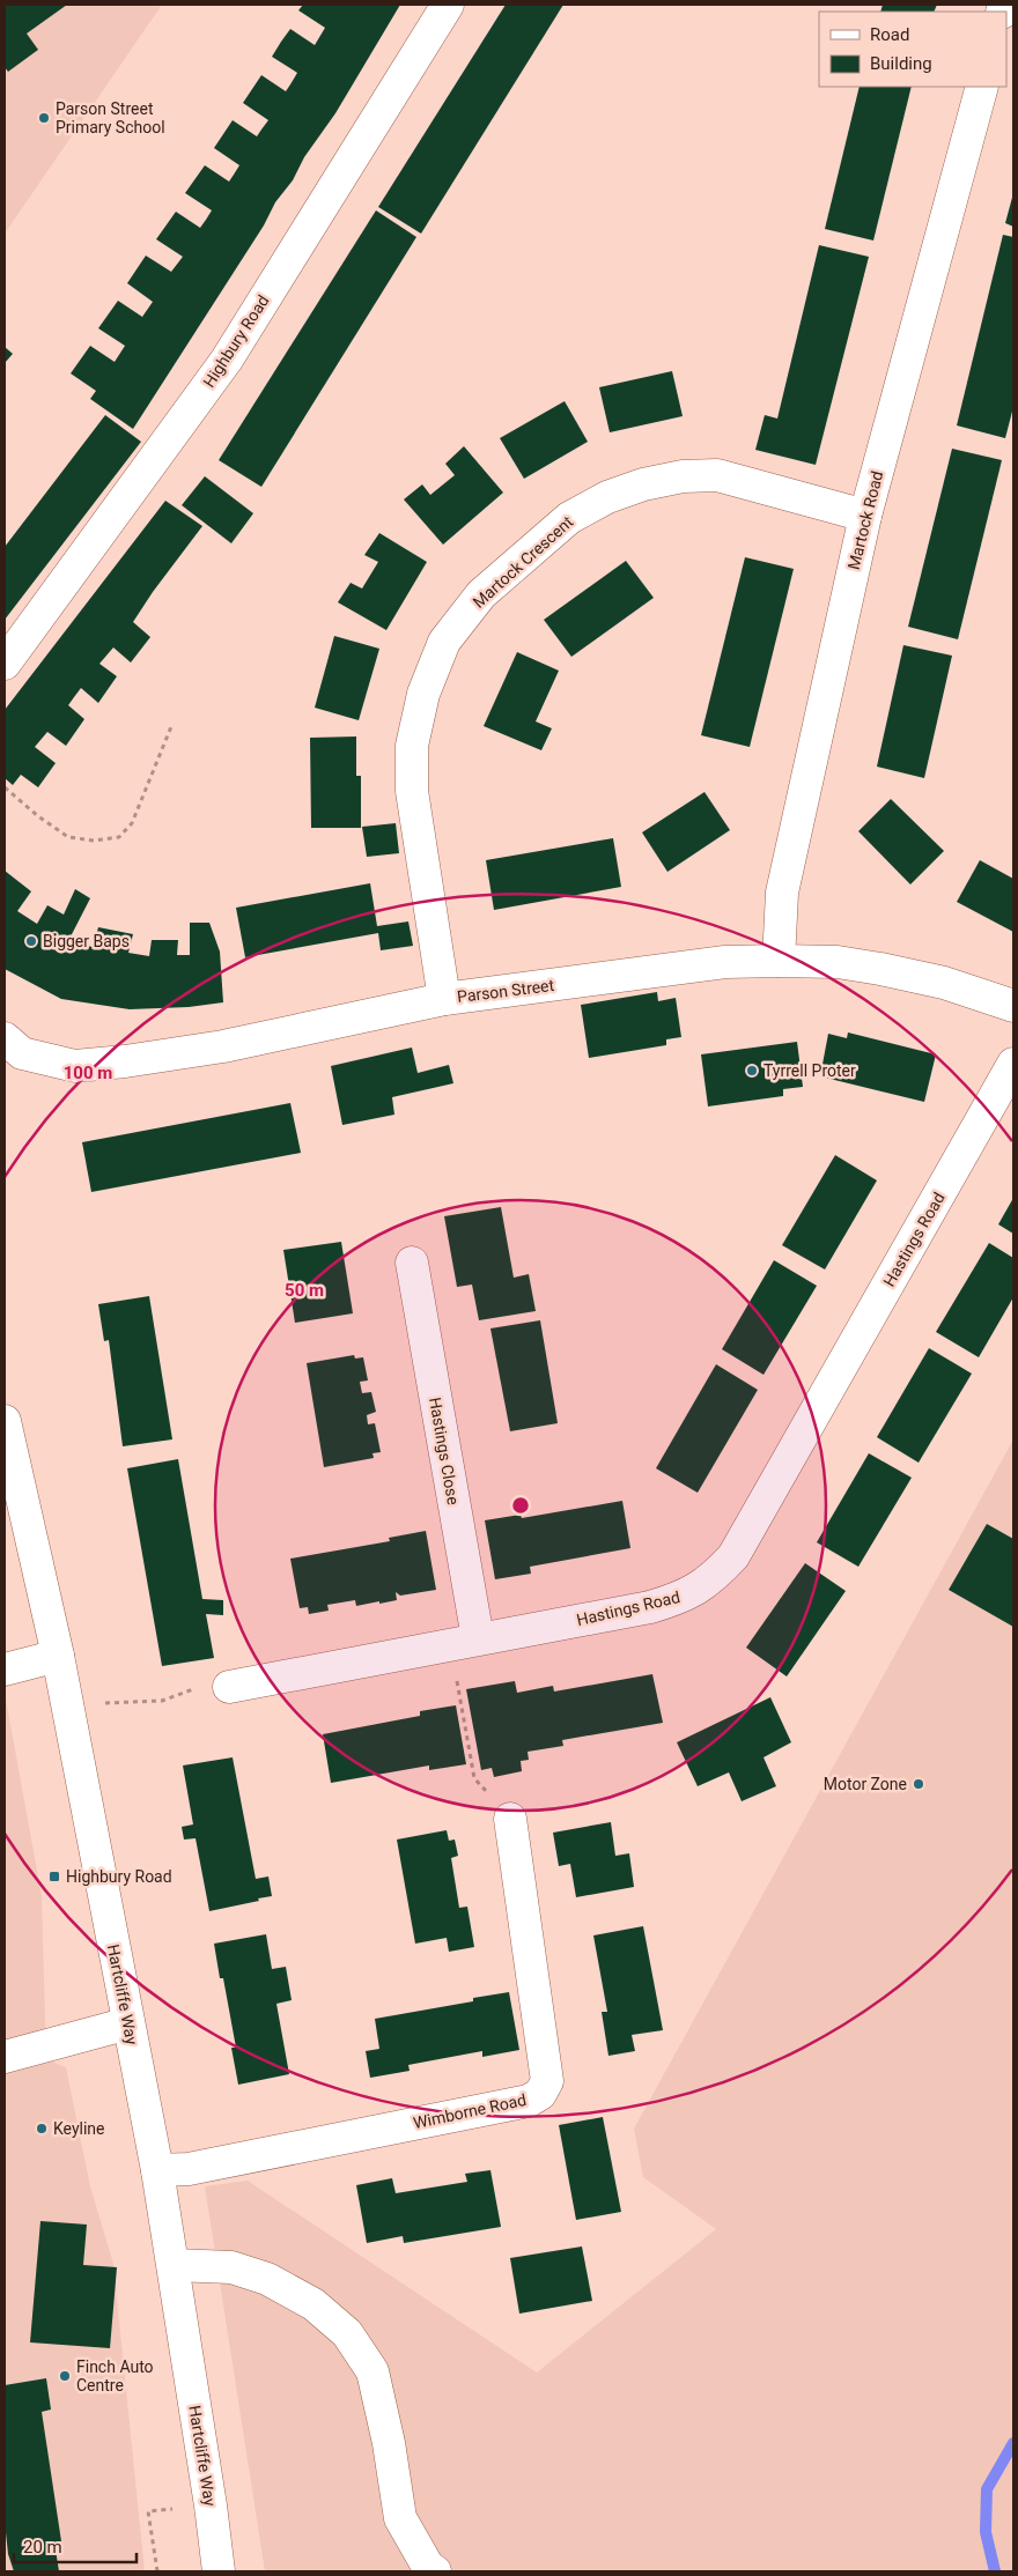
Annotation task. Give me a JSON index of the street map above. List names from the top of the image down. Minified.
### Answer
{"streets":{"main road":["Highbury Road","Martock Road","Martock Crescent","Parson Street","Hastings Road","Hastings Close","Hartcliffe Way","Wimborne Road"]},"crossings":[["Martock Road","Martock Crescent"],["Martock Road","Parson Street"],["Martock Crescent","Parson Street"],["Hastings Road","Hastings Close"],["Hartcliffe Way","Wimborne Road"]],"places":{"other":["Parson Street Primary School","Bigger Baps","Tyrrell Proter","Motor Zone","Keyline","Finch Auto Centre"],"transit":["Highbury Road"]},"legend":["Road","Building"],"scale_bar":"20 m","rings":["100 m","50 m"]}
